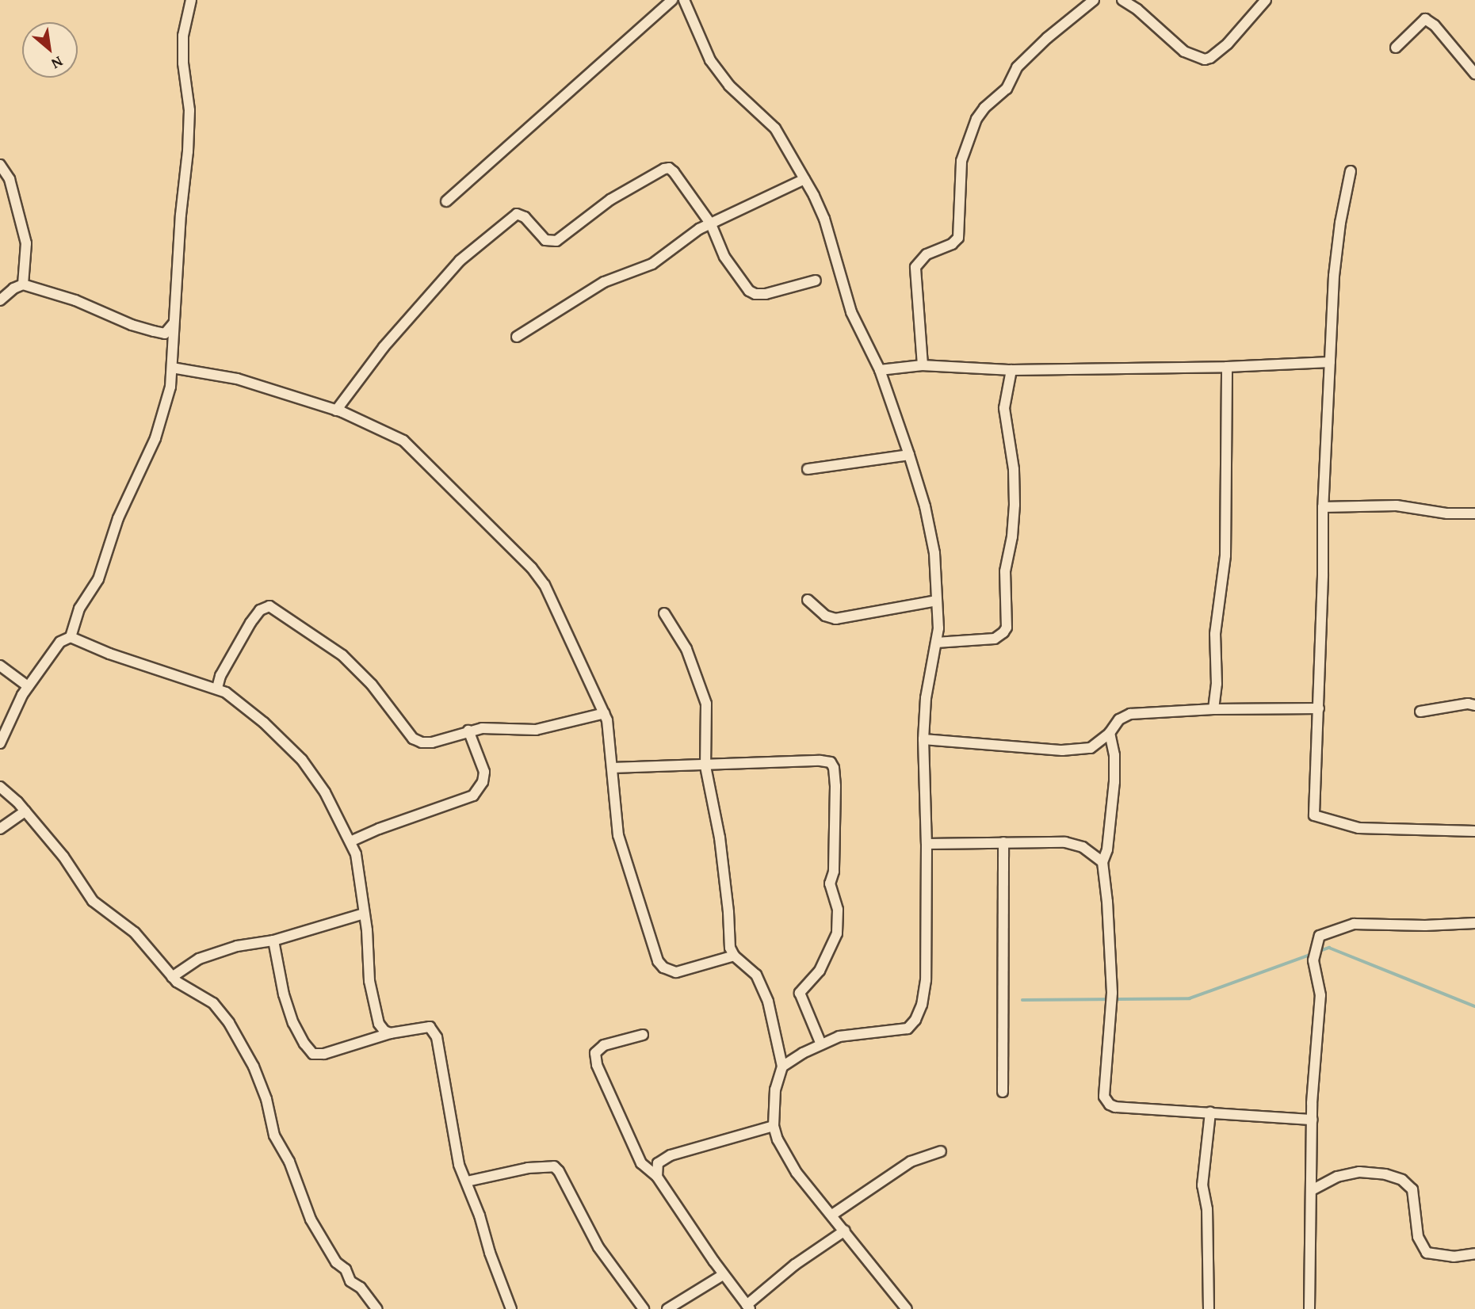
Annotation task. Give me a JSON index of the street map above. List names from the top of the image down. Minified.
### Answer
{"north":"bottom right"}
